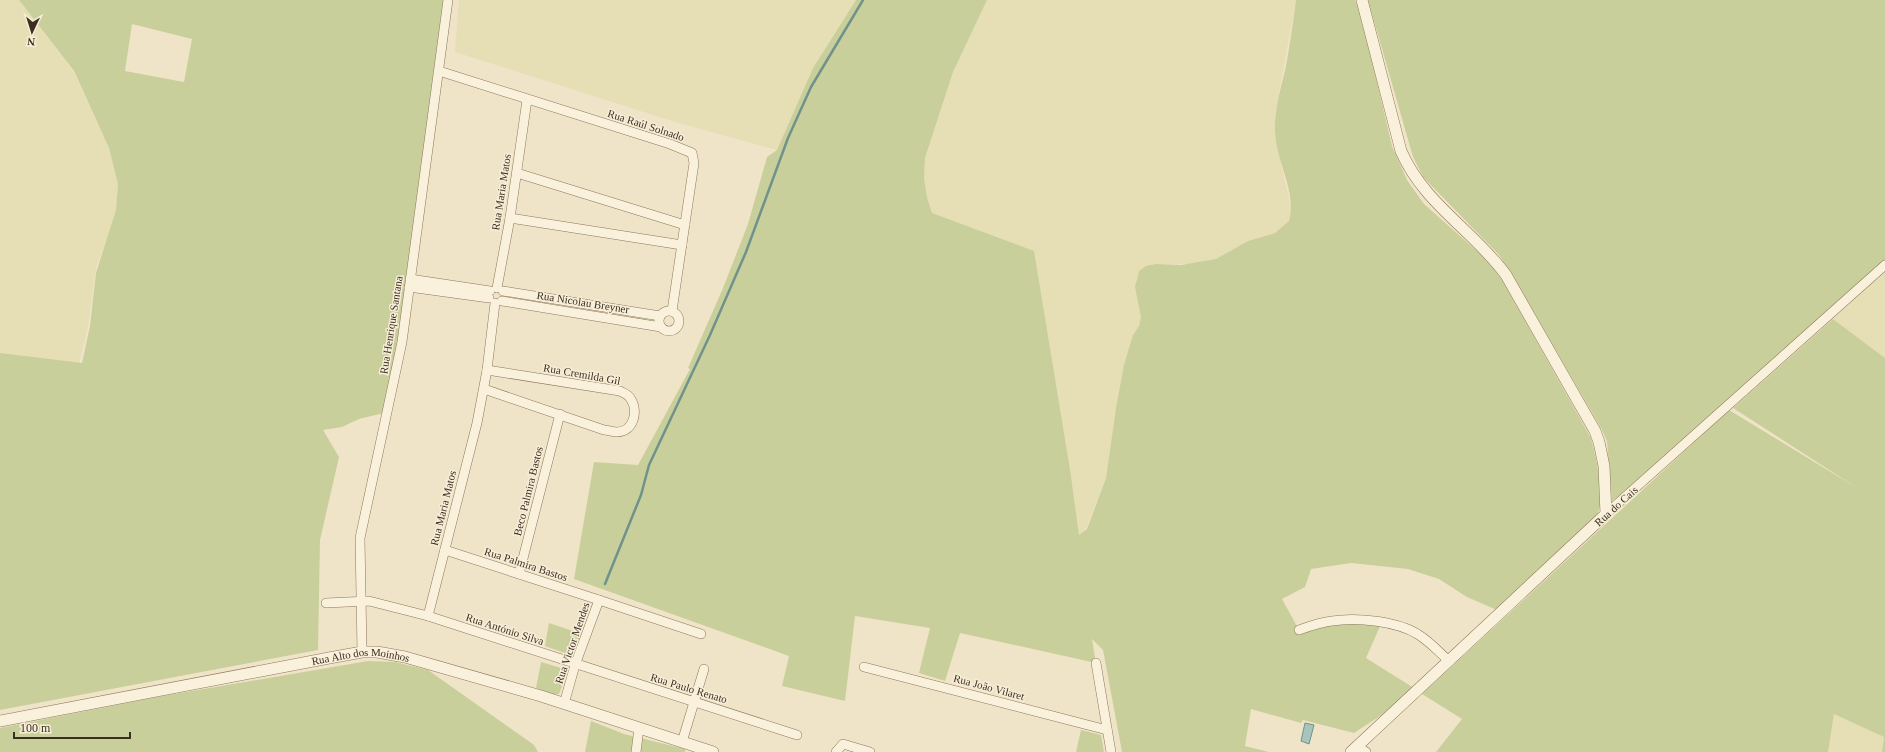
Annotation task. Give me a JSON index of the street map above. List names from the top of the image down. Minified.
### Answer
{"streets":{"street":["Rua Raúl Solnado","Rua Maria Matos","Rua Nicolau Breyner","Rua Henrique Santana","Rua Cremilda Gil","Beco Palmira Bastos","Rua do Cais","Rua Palmira Bastos","Rua António Silva","Rua Victor Mendes","Rua Alto dos Moinhos","Rua João Vilaret","Rua Paulo Renato"]},"crossings":[["Rua Raúl Solnado","Rua Maria Matos"],["Rua Raúl Solnado","Rua Nicolau Breyner"],["Rua Raúl Solnado","Rua Henrique Santana"],["Rua Maria Matos","Rua Nicolau Breyner"],["Rua Maria Matos","Rua Cremilda Gil"],["Rua Maria Matos","Rua Palmira Bastos"],["Rua Maria Matos","Rua António Silva"],["Rua Nicolau Breyner","Rua Henrique Santana"],["Rua Henrique Santana","Rua Alto dos Moinhos"],["Rua Cremilda Gil","Beco Palmira Bastos"],["Beco Palmira Bastos","Rua Palmira Bastos"],["Rua Palmira Bastos","Rua Victor Mendes"],["Rua António Silva","Rua Victor Mendes"],["Rua António Silva","Rua Paulo Renato"],["Rua Victor Mendes","Rua Alto dos Moinhos"],["Rua Victor Mendes","Rua Paulo Renato"]],"scale_bar":"100 m","north":"bottom"}
